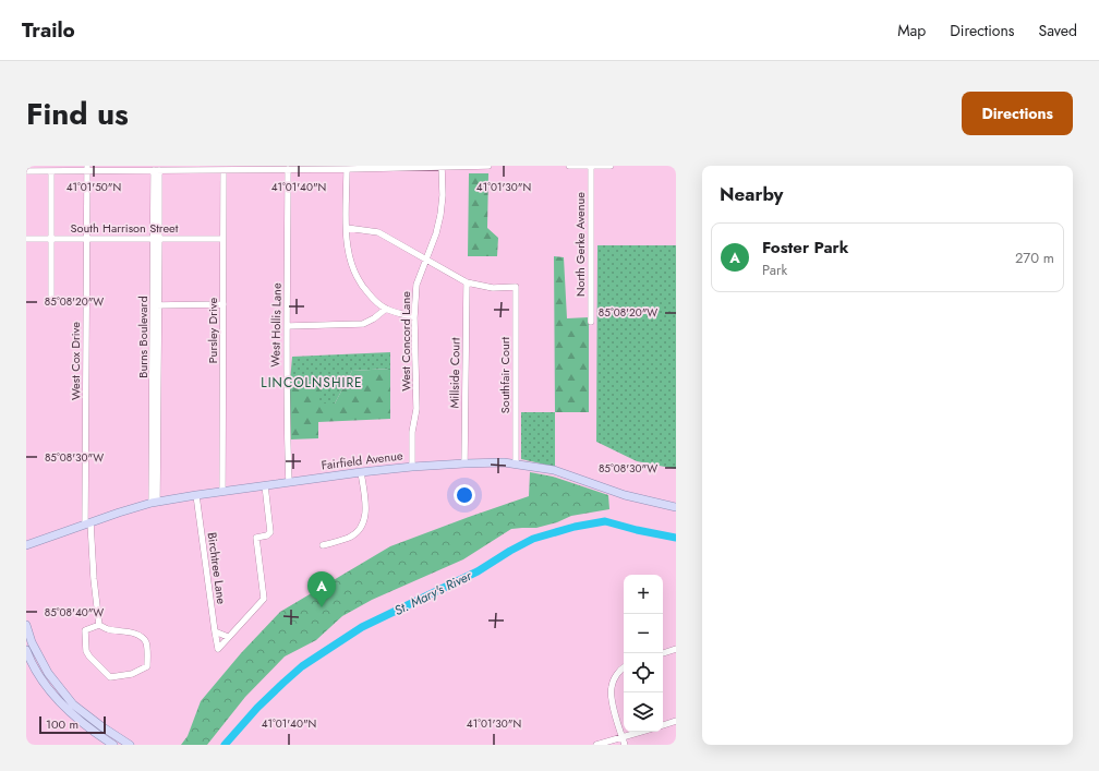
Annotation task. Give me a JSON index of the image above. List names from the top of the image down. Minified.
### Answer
{"streets":{"main road":["Fairfield Avenue"],"street":["South Harrison Street","North Gerke Avenue","West Hollis Lane","Pursley Drive","Burns Boulevard","West Concord Lane","West Cox Drive","Millside Court","Southfair Court","Birchtree Lane"]},"crossings":[["South Harrison Street","Pursley Drive"],["South Harrison Street","Burns Boulevard"],["South Harrison Street","West Cox Drive"],["West Hollis Lane","Fairfield Avenue"],["Pursley Drive","Fairfield Avenue"],["Burns Boulevard","Fairfield Avenue"],["West Concord Lane","Fairfield Avenue"],["West Cox Drive","Fairfield Avenue"],["Millside Court","Southfair Court"],["Millside Court","Fairfield Avenue"],["Southfair Court","Fairfield Avenue"],["Fairfield Avenue","Birchtree Lane"]],"districts":["LINCOLNSHIRE"],"water":["St. Mary's River"],"scale_bar":"100 m","page":{"header":"Trailo","nav":["Map","Directions","Saved"],"title":"Find us","buttons":"Directions","heading":"Nearby","list":[{"mark":"A","name":"Foster Park","note":"Park","value":"270 m"}],"pins":"A","map_buttons":["+","−"],"scale":"100 m"},"coordinates":["41°01'50\"N","41°01'40\"N","41°01'30\"N","85°08'20\"W","85°08'30\"W","85°08'40\"W"]}
